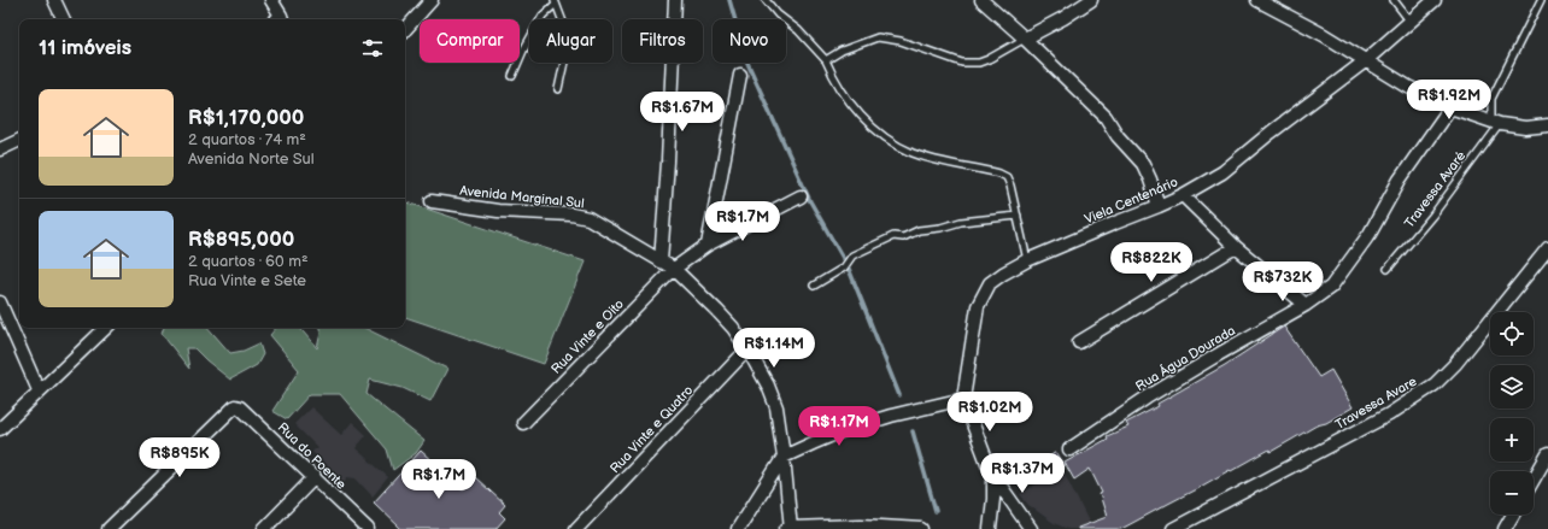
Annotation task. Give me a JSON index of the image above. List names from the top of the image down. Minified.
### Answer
{"streets":{"street":["Avenida Marginal Sul","Viela Centenário","Rua Vinte e Oito","Rua Água Dourada","Travessa Avare","Rua Vinte e Quatro","Rua do Poente"],"lane":["Travessa Avaré"]},"crossings":[["Avenida Marginal Sul","Rua Vinte e Oito"],["Avenida Marginal Sul","Rua Vinte e Quatro"]],"page":{"chip":["Comprar","Alugar","Filtros","Novo"],"heading":"11 imóveis","list":[{"name":"R$1,170,000","note":"2 quartos · 74 m² · Avenida Norte Sul"},{"name":"R$895,000","note":"2 quartos · 60 m² · Rua Vinte e Sete"}],"price":["R$1.92M","R$1.67M","R$1.7M","R$822K","R$732K","R$1.14M","R$1.02M","R$1.17M","R$895K","R$1.37M","R$1.7M"],"map_buttons":["+","−"]}}
